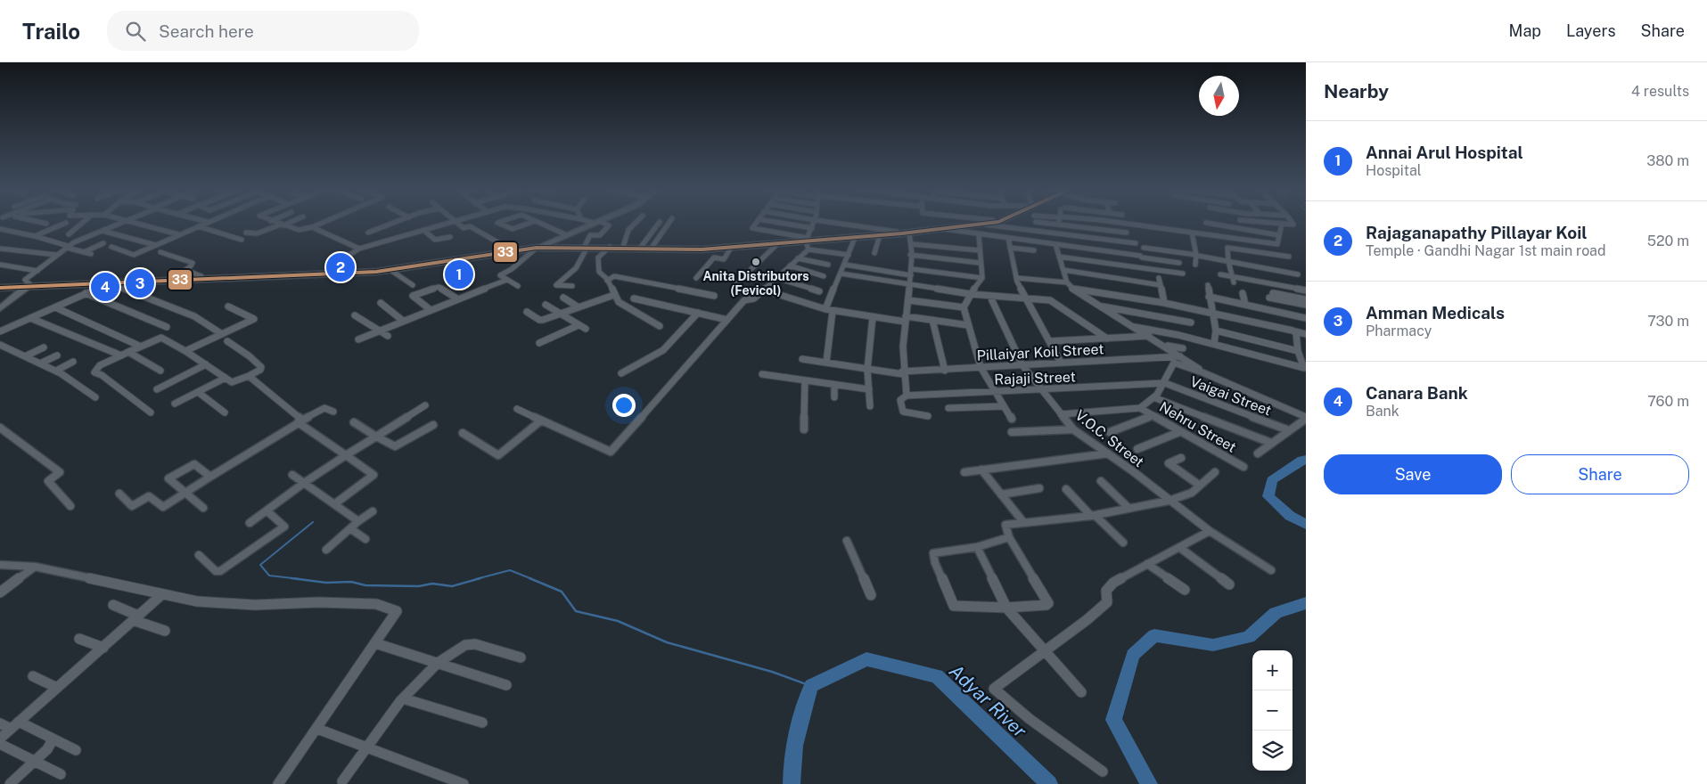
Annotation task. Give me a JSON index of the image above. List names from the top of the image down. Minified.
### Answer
{"streets":{"street":["Pillaiyar Koil Street","Rajaji Street","Vaigai Street","Nehru Street","V.O.C. Street"]},"crossings":[["Pillaiyar Koil Street","V.O.C. Street"],["Rajaji Street","Vaigai Street"],["Rajaji Street","V.O.C. Street"]],"water":["Adyar River"],"places":["Anita Distributors (Fevicol)"],"lines":["transit line 33"],"north":"bottom","page":{"header":"Trailo","search":"Search here","nav":["Map","Layers","Share"],"heading":["Nearby","4 results"],"list":[{"mark":"1","name":"Annai Arul Hospital","note":"Hospital","value":"380 m"},{"mark":"2","name":"Rajaganapathy Pillayar Koil","note":"Temple · Gandhi Nagar 1st main road","value":"520 m"},{"mark":"3","name":"Amman Medicals","note":"Pharmacy","value":"730 m"},{"mark":"4","name":"Canara Bank","note":"Bank","value":"760 m"}],"pins":["2","1","3","4"],"buttons":["Save","Share"],"map_buttons":["+","−"]}}
